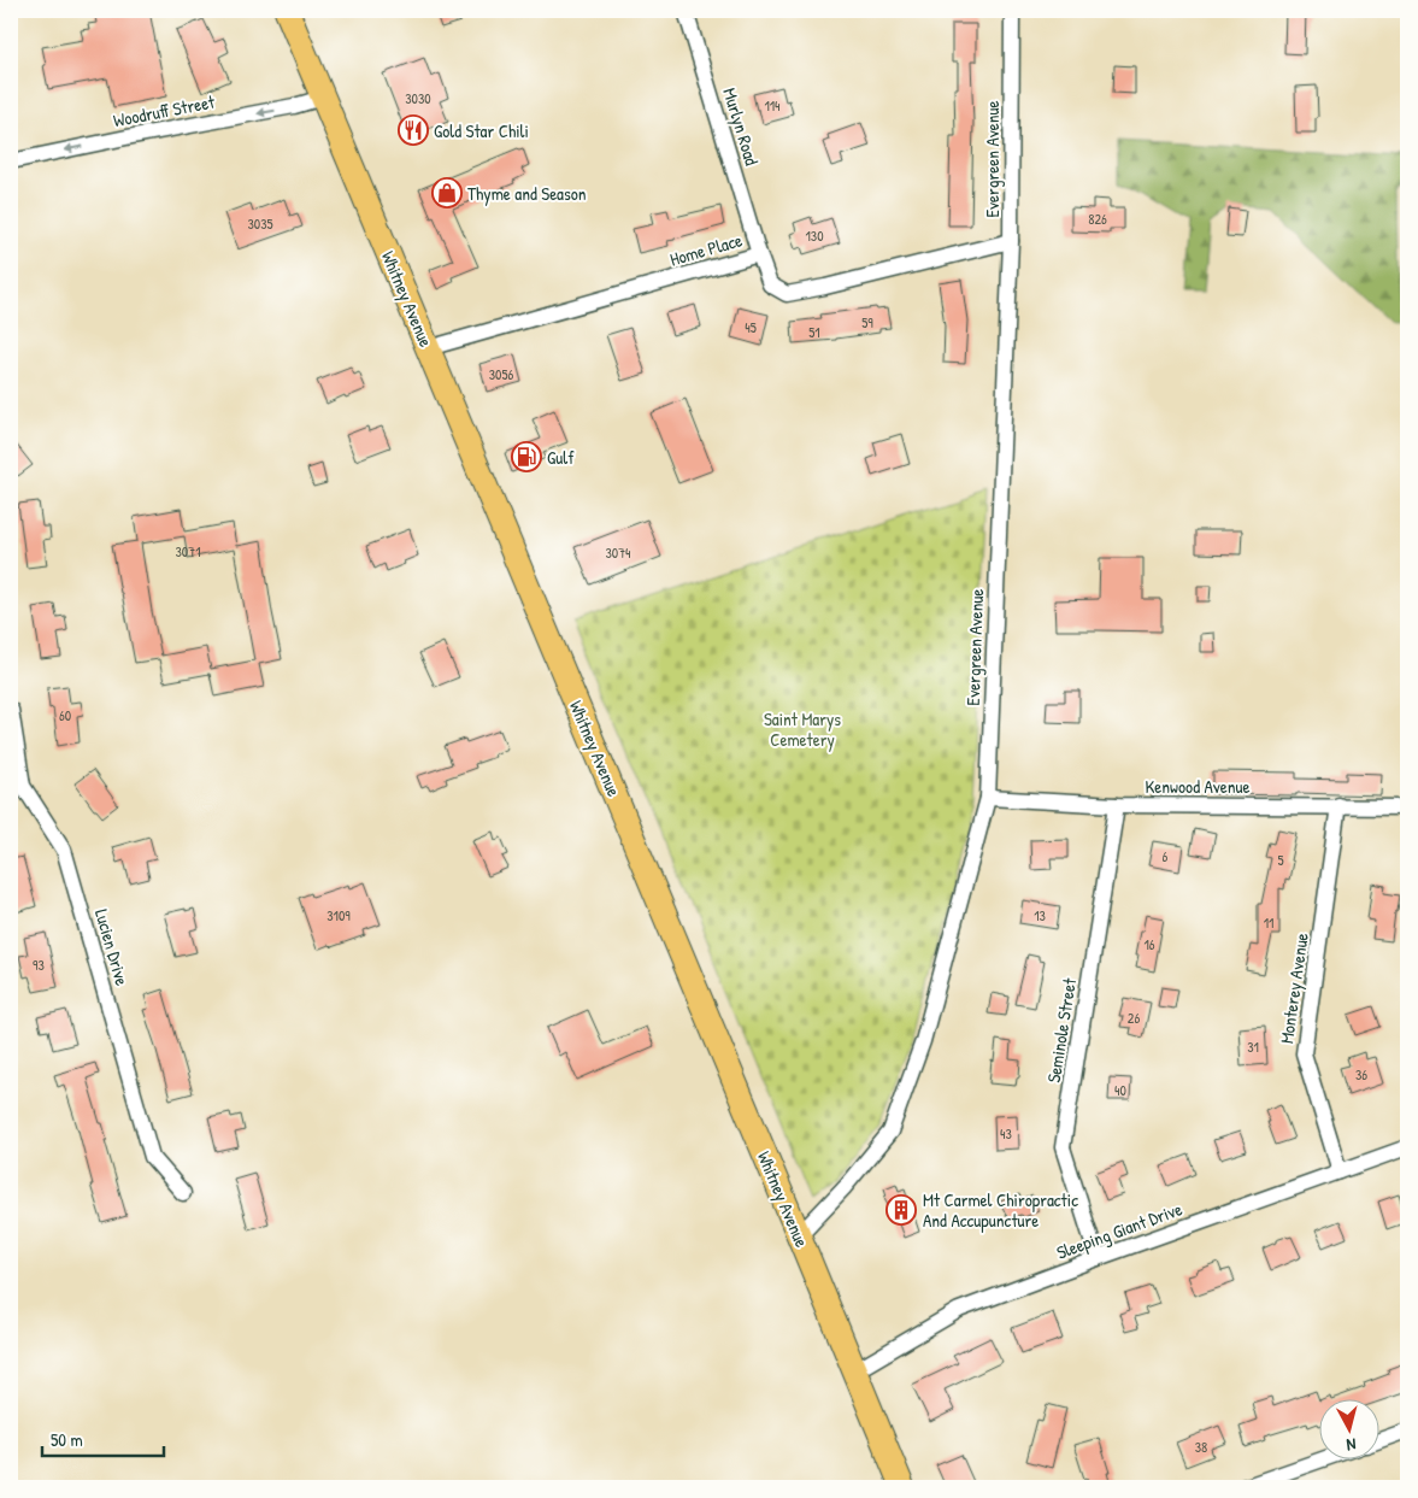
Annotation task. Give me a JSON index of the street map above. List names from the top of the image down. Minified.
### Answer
{"streets":{"highway":["Whitney Avenue"],"street":["Woodruff Street","Murlyn Road","Evergreen Avenue","Home Place","Kenwood Avenue","Lucien Drive","Monterey Avenue","Seminole Street","Sleeping Giant Drive"]},"crossings":[["Woodruff Street","Whitney Avenue"],["Murlyn Road","Home Place"],["Evergreen Avenue","Home Place"],["Evergreen Avenue","Whitney Avenue"],["Evergreen Avenue","Kenwood Avenue"],["Home Place","Whitney Avenue"],["Whitney Avenue","Sleeping Giant Drive"],["Kenwood Avenue","Monterey Avenue"],["Kenwood Avenue","Seminole Street"],["Monterey Avenue","Sleeping Giant Drive"],["Seminole Street","Sleeping Giant Drive"]],"one_way":["Woodruff Street"],"parks":["Saint Marys Cemetery"],"places":{"restaurant":["Gold Star Chili"],"shop":["Thyme and Season"],"fuel station":["Gulf"],"building":["Mt Carmel Chiropractic And Accupuncture"]},"house_numbers":["3030","114","826","3035","130","59","45","51","3056","3071","3074","60","6","5","3109","13","11","16","93","26","31","36","40","43","38"],"scale_bar":"50 m","north":"bottom"}
